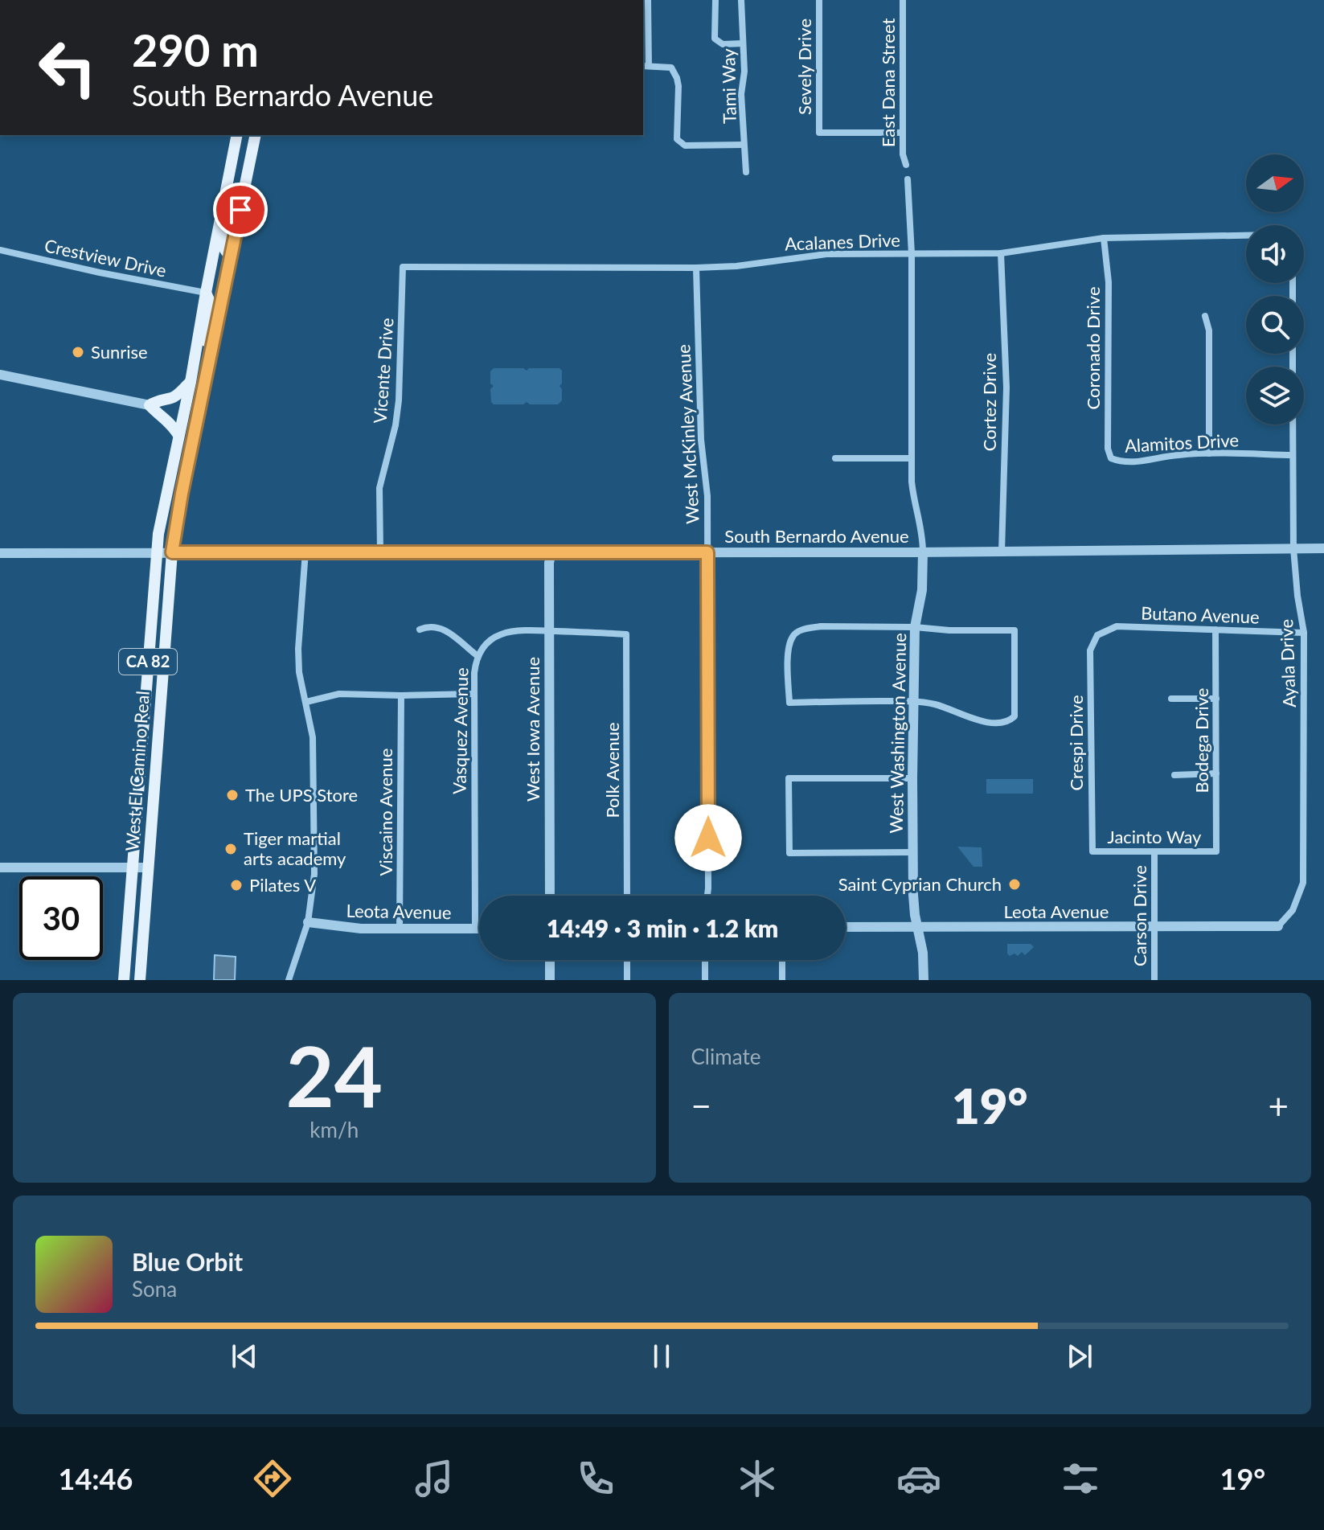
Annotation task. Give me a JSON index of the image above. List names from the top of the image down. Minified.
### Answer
{"streets":{"main road":["CA 82","West El Camino Real"],"street":["Sevely Drive","East Dana Street","Tami Way","Acalanes Drive","Crestview Drive","Coronado Drive","Vicente Drive","Cortez Drive","West McKinley Avenue","Alamitos Drive","South Bernardo Avenue","Butano Avenue","Ayala Drive","West Iowa Avenue","Vasquez Avenue","West Washington Avenue","Bodega Drive","Crespi Drive","Polk Avenue","Viscaino Avenue","Jacinto Way","Leota Avenue","Carson Drive"]},"crossings":[["Sevely Drive","East Dana Street"],["Acalanes Drive","Coronado Drive"],["Acalanes Drive","Vicente Drive"],["Acalanes Drive","Cortez Drive"],["Acalanes Drive","West McKinley Avenue"],["Acalanes Drive","West Washington Avenue"],["Crestview Drive","CA 82"],["Crestview Drive","West El Camino Real"],["Coronado Drive","Alamitos Drive"],["Vicente Drive","South Bernardo Avenue"],["Cortez Drive","South Bernardo Avenue"],["West McKinley Avenue","South Bernardo Avenue"],["Alamitos Drive","Ayala Drive"],["South Bernardo Avenue","Ayala Drive"],["South Bernardo Avenue","West Iowa Avenue"],["South Bernardo Avenue","West Washington Avenue"],["South Bernardo Avenue","West El Camino Real"],["Butano Avenue","Ayala Drive"],["Butano Avenue","Bodega Drive"],["Butano Avenue","Crespi Drive"],["CA 82","West El Camino Real"],["Ayala Drive","Leota Avenue"],["West Iowa Avenue","Vasquez Avenue"],["Vasquez Avenue","Polk Avenue"],["Vasquez Avenue","Leota Avenue"],["West Washington Avenue","Leota Avenue"],["Bodega Drive","Jacinto Way"],["Crespi Drive","Jacinto Way"],["Viscaino Avenue","Leota Avenue"],["Jacinto Way","Carson Drive"],["Leota Avenue","Carson Drive"]],"places":["Sunrise","The UPS Store","Tiger martial arts academy","Saint Cyprian Church","Pilates V"],"north":"right","page":{"turn":["290 m","South Bernardo Avenue"],"limit":"30","trip":"14:49 · 3 min · 1.2 km","tile":[["24","km/h"],"Climate"],"heat":["−","19°","+"],"song":["Blue Orbit","Sona"],"tabs":["14:46","19°"]}}
